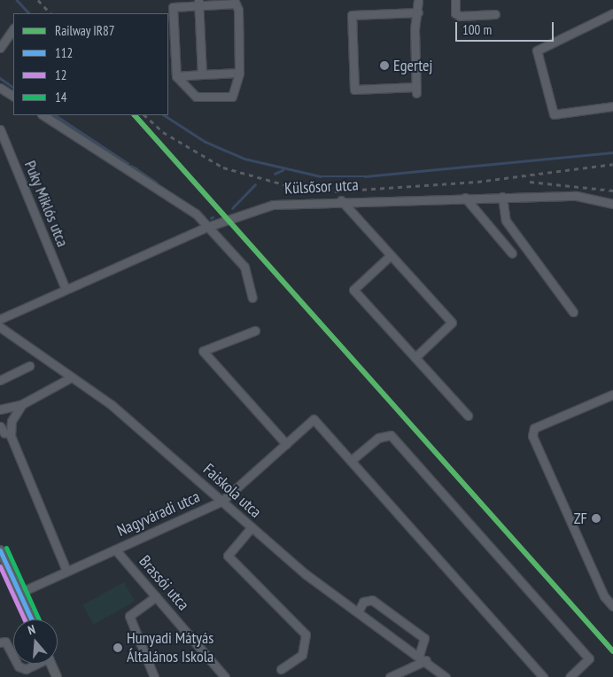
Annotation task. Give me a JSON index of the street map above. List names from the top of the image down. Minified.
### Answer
{"streets":{"street":["Külsősor utca","Puky Miklós utca","Faiskola utca","Nagyváradi utca","Brassói utca"]},"crossings":[["Külsősor utca","Puky Miklós utca"],["Faiskola utca","Nagyváradi utca"],["Nagyváradi utca","Brassói utca"]],"places":["Egertej","ZF","Hunyadi Mátyás Általános Iskola"],"lines":["rail line IR87","transit line 14","transit line 112","transit line 12"],"legend":["Railway IR87","112","12","14"],"scale_bar":"100 m","north":"top"}
